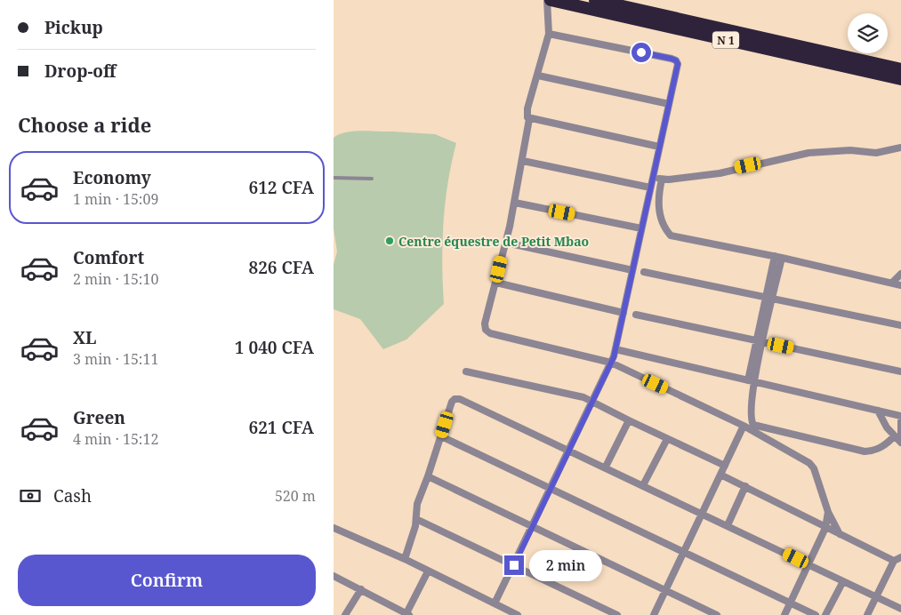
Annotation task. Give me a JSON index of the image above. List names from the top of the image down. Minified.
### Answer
{"streets":{"highway":["N 1"]},"places":["Centre équestre de Petit Mbao"],"page":{"banner":["Pickup","Drop-off"],"heading":"Choose a ride","list":[{"name":"Economy","note":"1 min · 15:09","value":"612 CFA"},{"name":"Comfort","note":"2 min · 15:10","value":"826 CFA"},{"name":"XL","note":"3 min · 15:11","value":"1 040 CFA"},{"name":"Green","note":"4 min · 15:12","value":"621 CFA"}],"pay":["Cash","520 m"],"buttons":"Confirm","bubble":"2 min"}}
